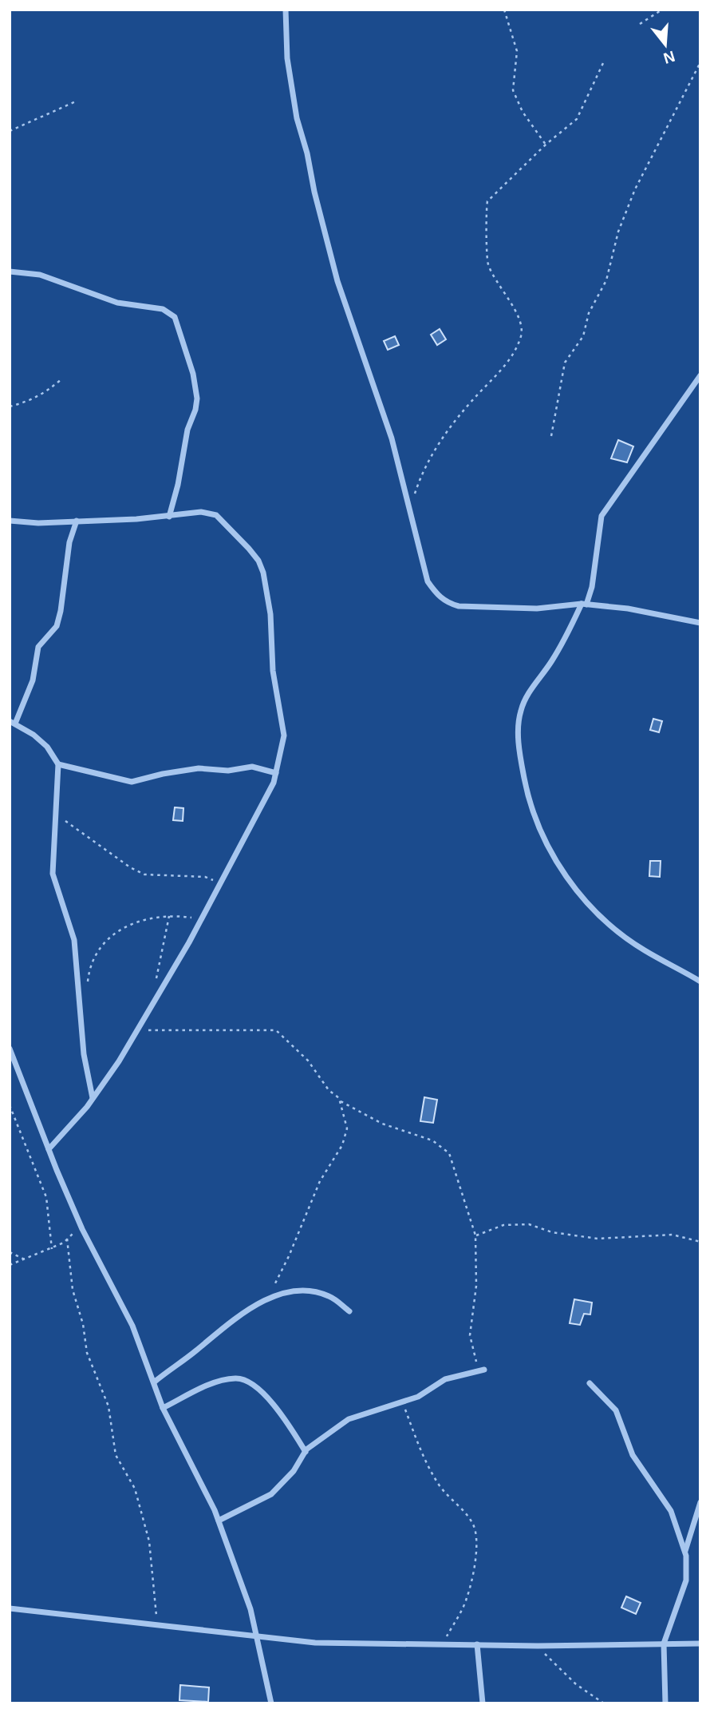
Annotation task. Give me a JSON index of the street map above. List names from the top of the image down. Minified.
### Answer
{"north":"bottom"}
